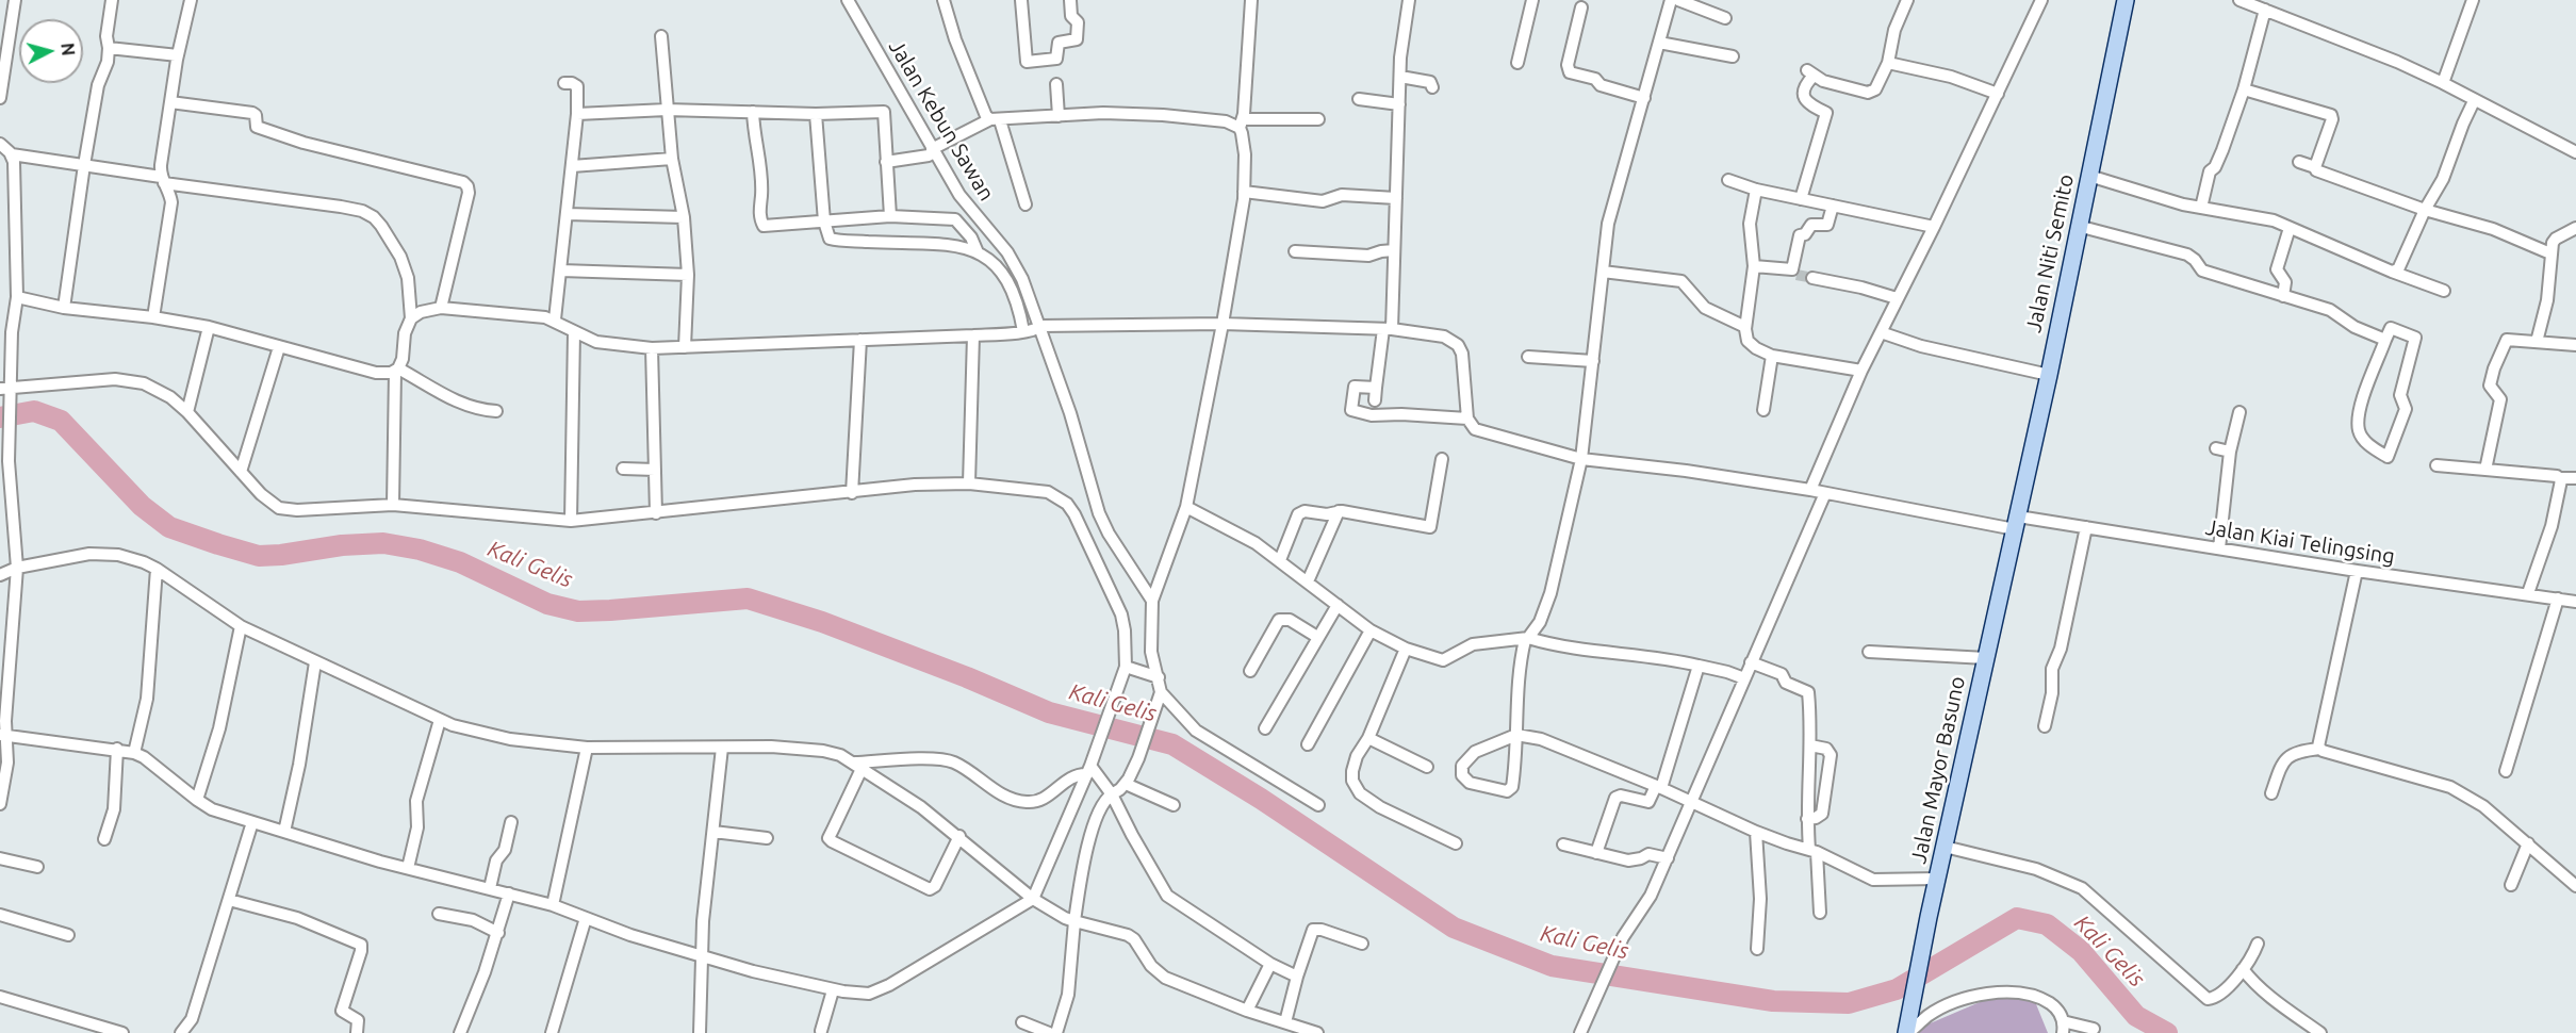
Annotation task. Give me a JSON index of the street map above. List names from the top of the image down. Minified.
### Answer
{"streets":{"main road":["Jalan Niti Semito","Jalan Mayor Basuno"],"street":["Jalan Kebun Sawan","Jalan Kiai Telingsing"]},"crossings":[["Jalan Niti Semito","Jalan Kiai Telingsing"],["Jalan Niti Semito","Jalan Mayor Basuno"],["Jalan Kiai Telingsing","Jalan Mayor Basuno"]],"water":["Kali Gelis"],"north":"right"}
